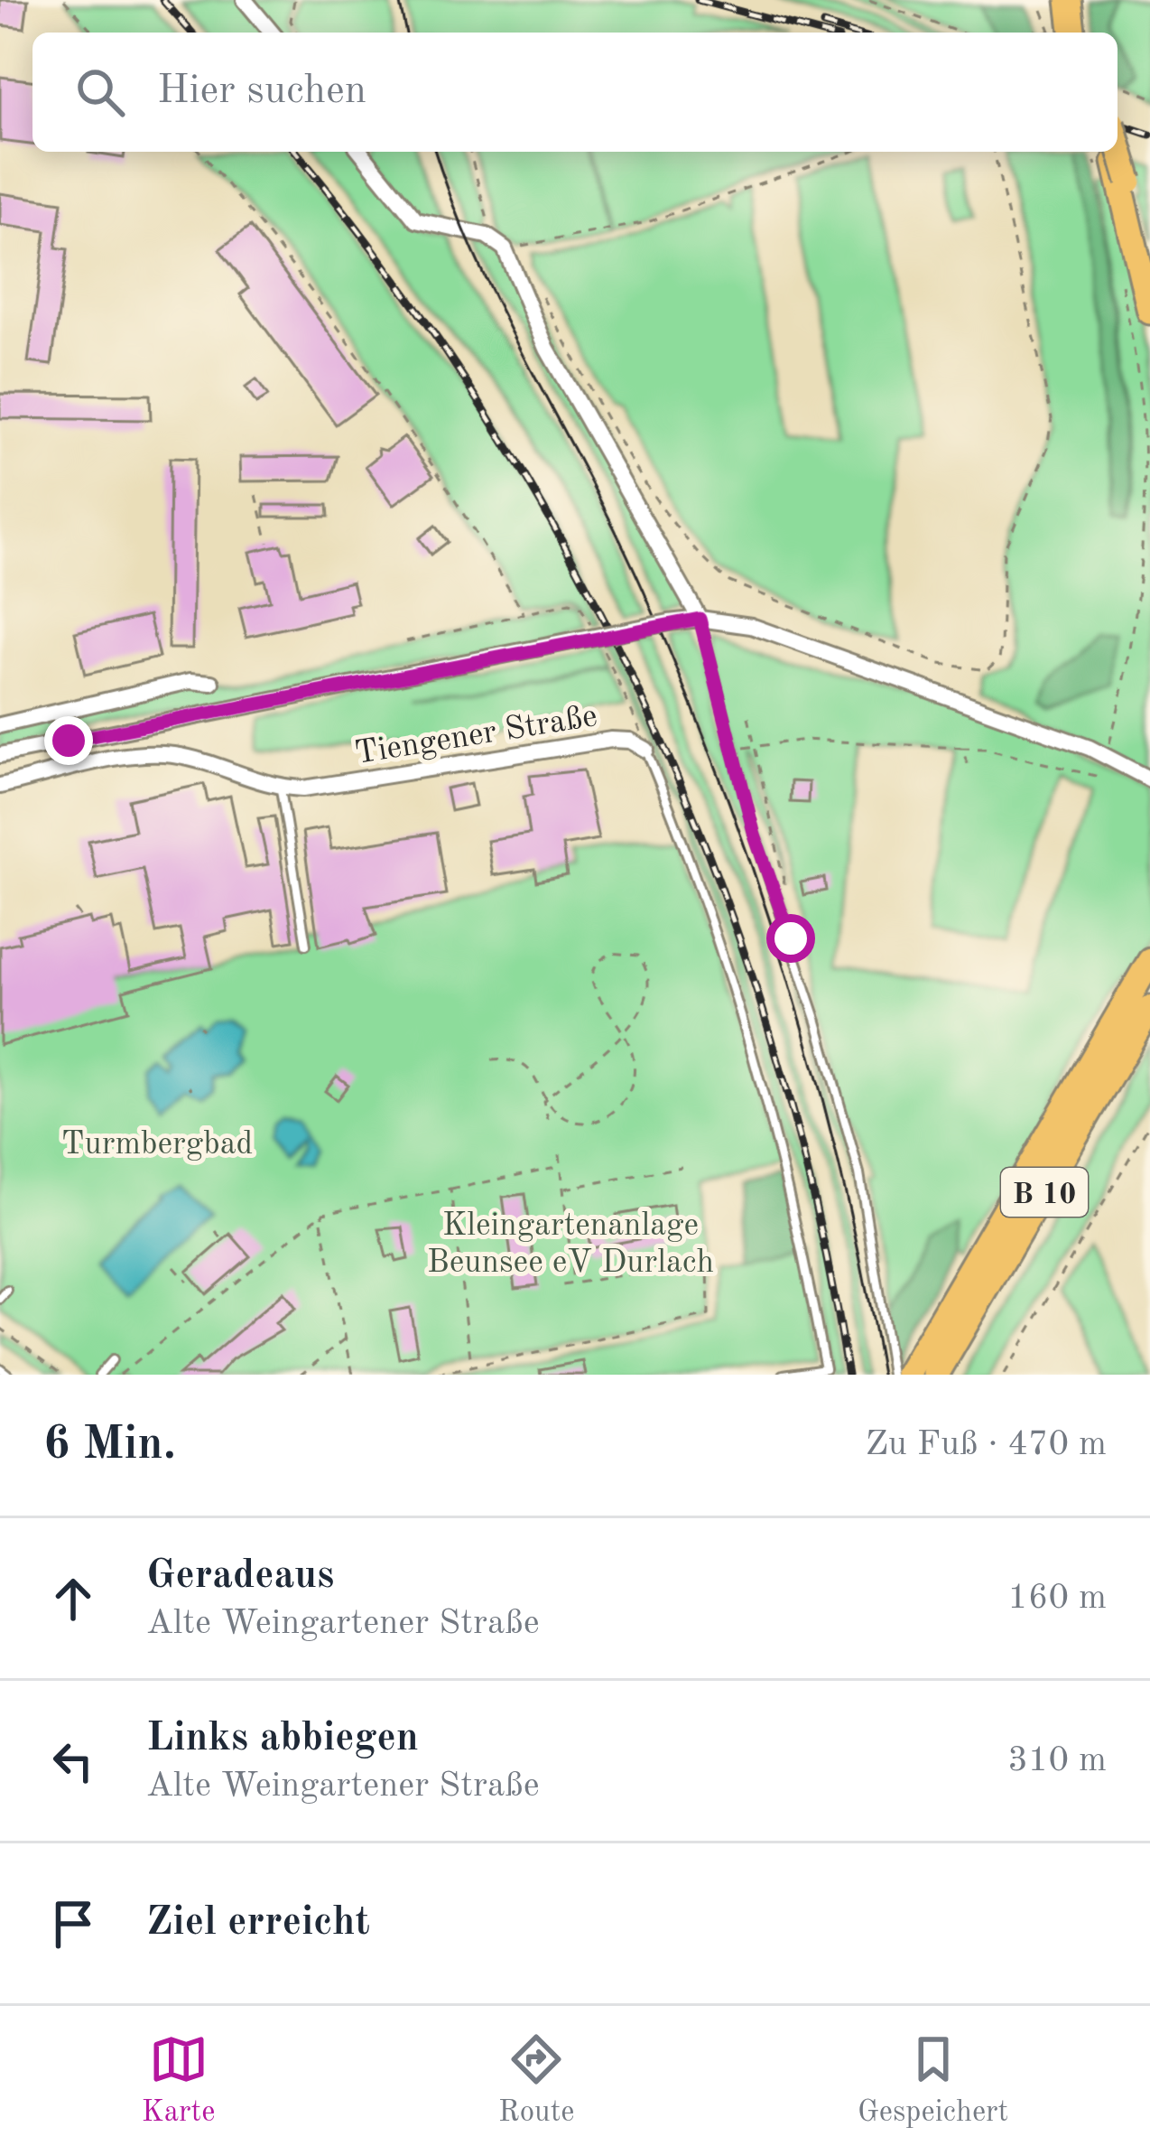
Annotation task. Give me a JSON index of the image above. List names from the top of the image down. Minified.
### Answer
{"streets":{"highway":["B 10"],"street":["Tiengener Straße"]},"parks":["Turmbergbad","Kleingartenanlage Beunsee eV Durlach"],"page":{"search":"Hier suchen","heading":["6 Min.","Zu Fuß · 470 m"],"list":[["Geradeaus","Alte Weingartener Straße","160 m"],["Links abbiegen","Alte Weingartener Straße","310 m"],"Ziel erreicht"],"nav":["Karte","Route","Gespeichert"]}}
